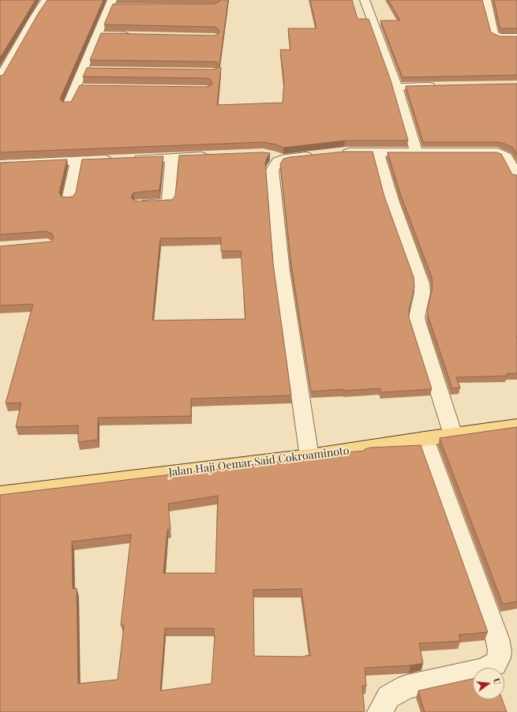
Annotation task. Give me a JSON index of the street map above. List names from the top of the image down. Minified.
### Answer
{"streets":{"main road":["Jalan Haji Oemar Said Cokroaminoto"]},"north":"right"}
